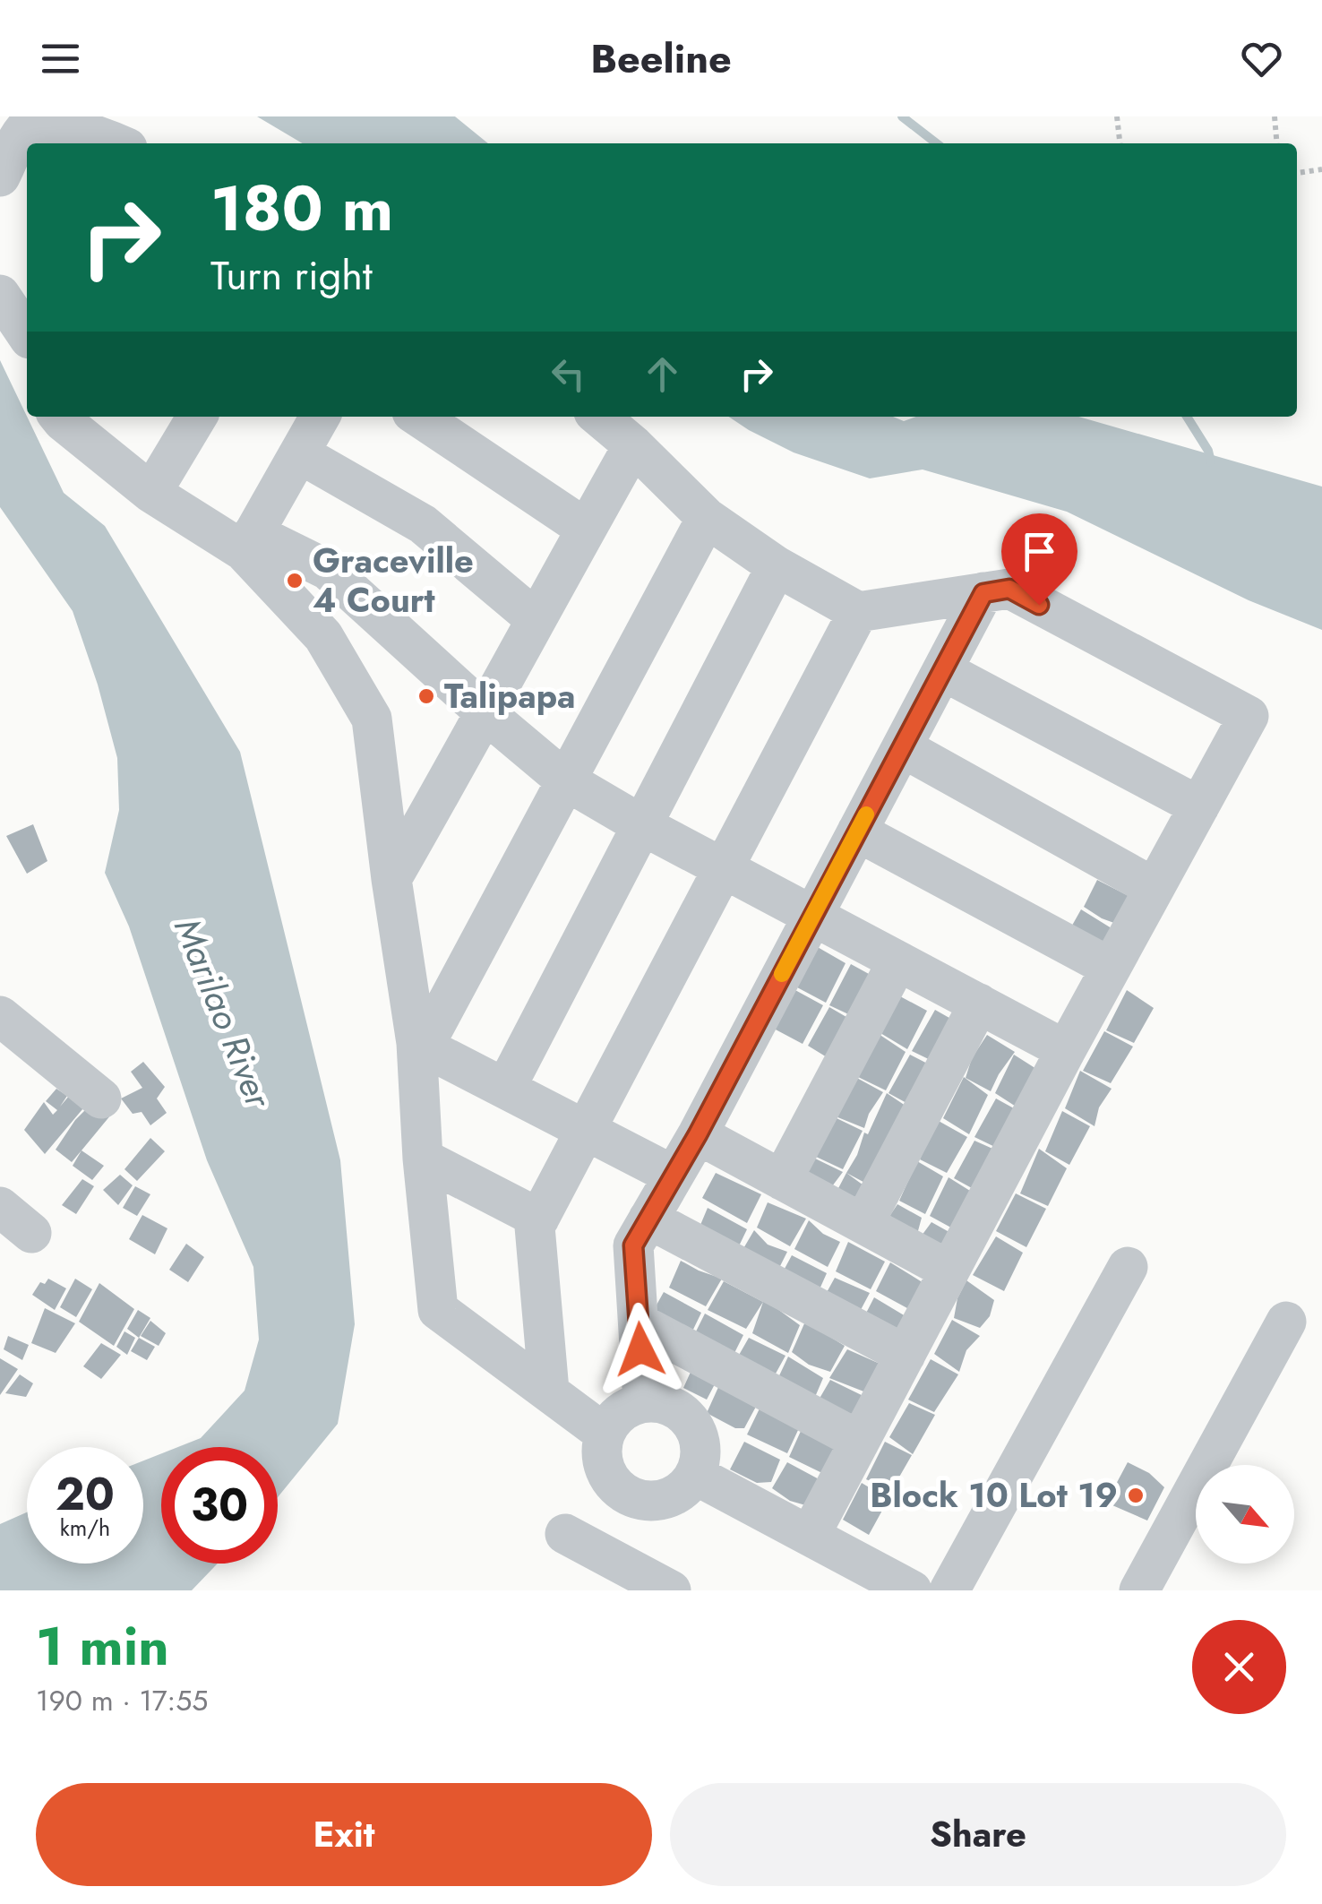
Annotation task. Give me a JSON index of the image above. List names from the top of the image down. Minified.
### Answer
{"water":["Marilao River"],"places":["Graceville 4 Court","Talipapa","Block 10 Lot 19"],"north":"bottom right","page":{"header":"Beeline","turn":["180 m","Turn right"],"speed":"20 km/h","limit":"30","heading":["1 min","190 m · 17:55"],"buttons":["Exit","Share"]}}
